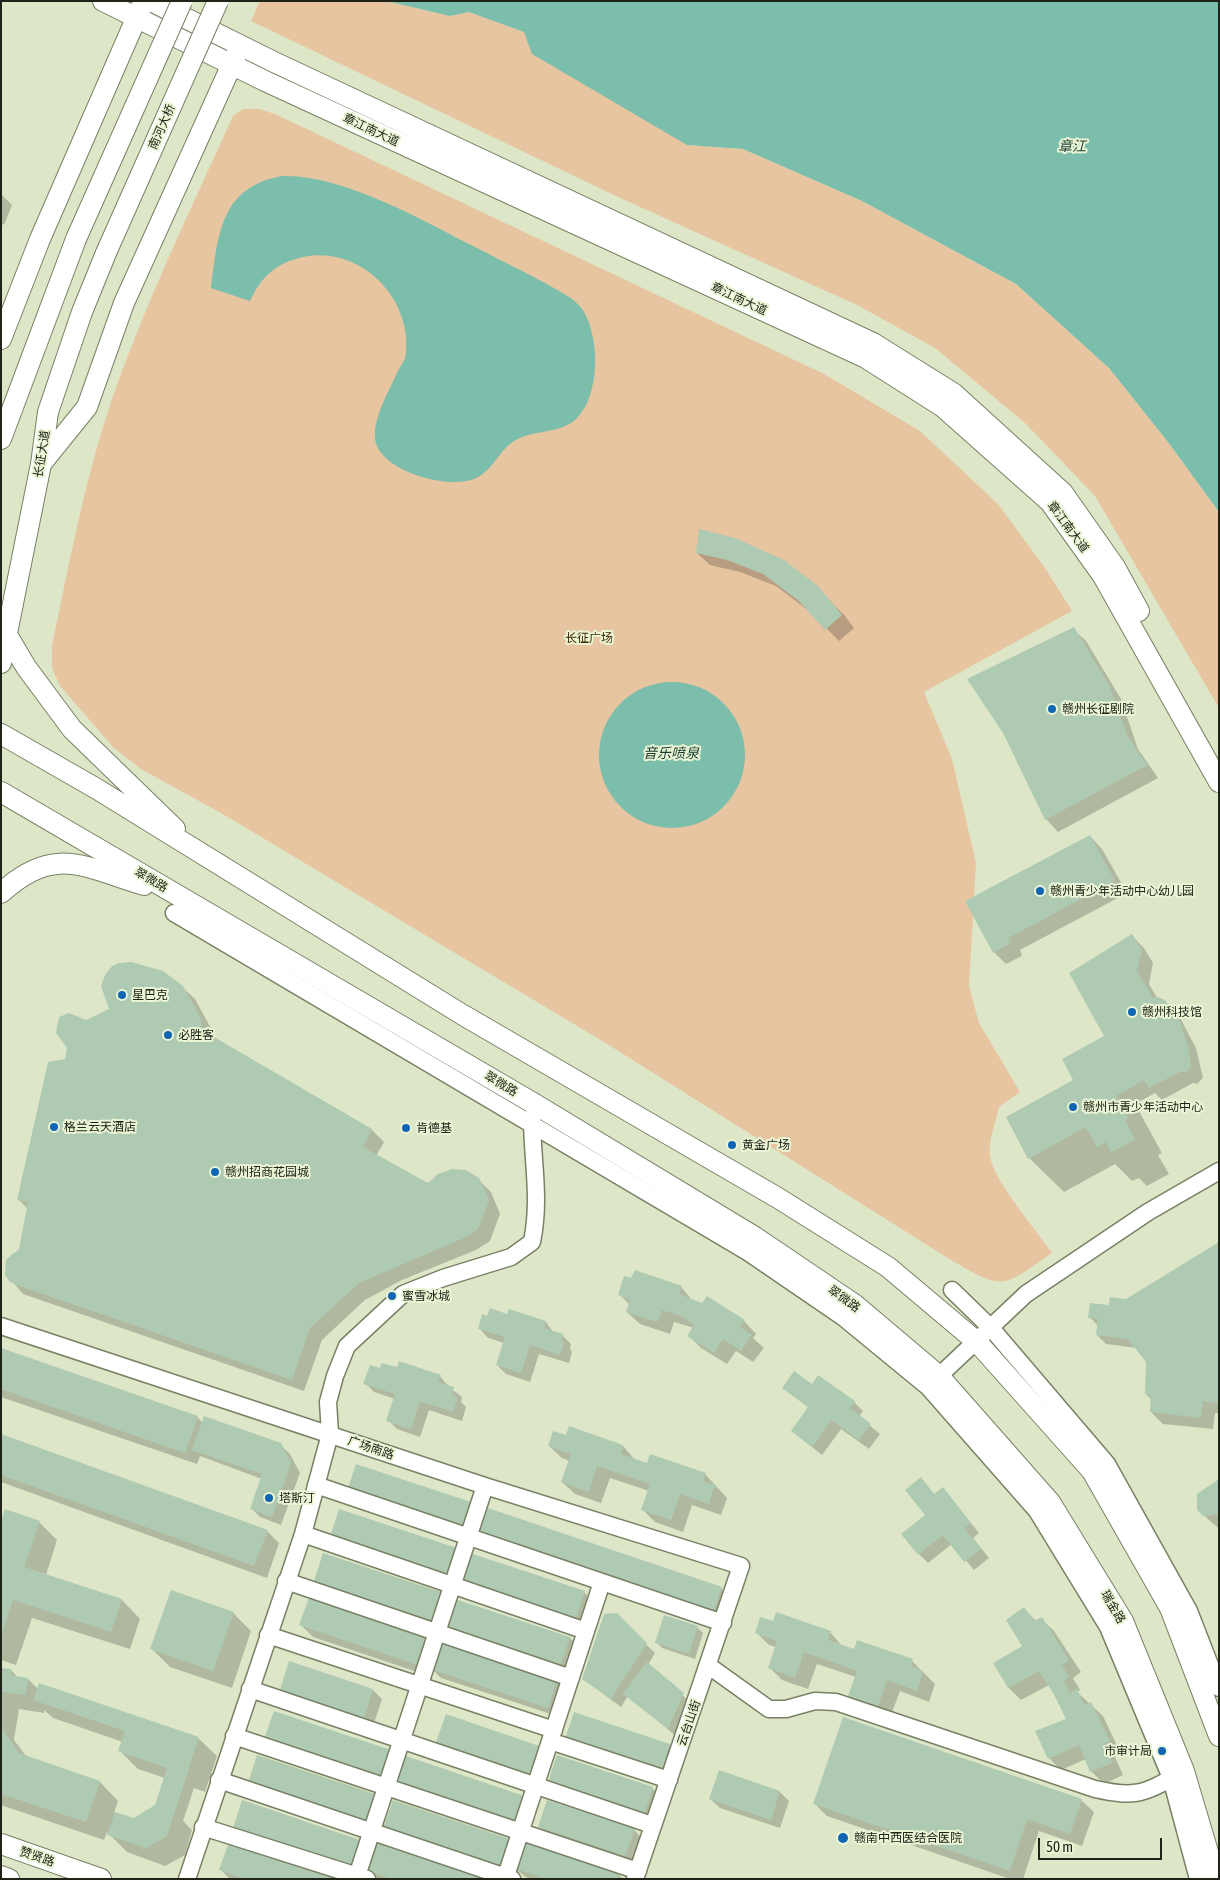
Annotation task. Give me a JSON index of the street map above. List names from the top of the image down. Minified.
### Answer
{"streets":{"main road":["南河大桥","章江南大道","长征大道","翠微路","瑞金路","赞贤路"],"street":["广场南路","云台山街"]},"crossings":[["南河大桥","长征大道"],["翠微路","瑞金路"],["广场南路","云台山街"]],"water":["章江","音乐喷泉"],"parks":["长征广场"],"places":["赣州长征剧院","赣州青少年活动中心幼儿园","星巴克","赣州科技馆","必胜客","赣州市青少年活动中心","格兰云天酒店","肯德基","黄金广场","赣州招商花园城","蜜雪冰城","塔斯汀","市审计局","赣南中西医结合医院"],"scale_bar":"50 m"}
